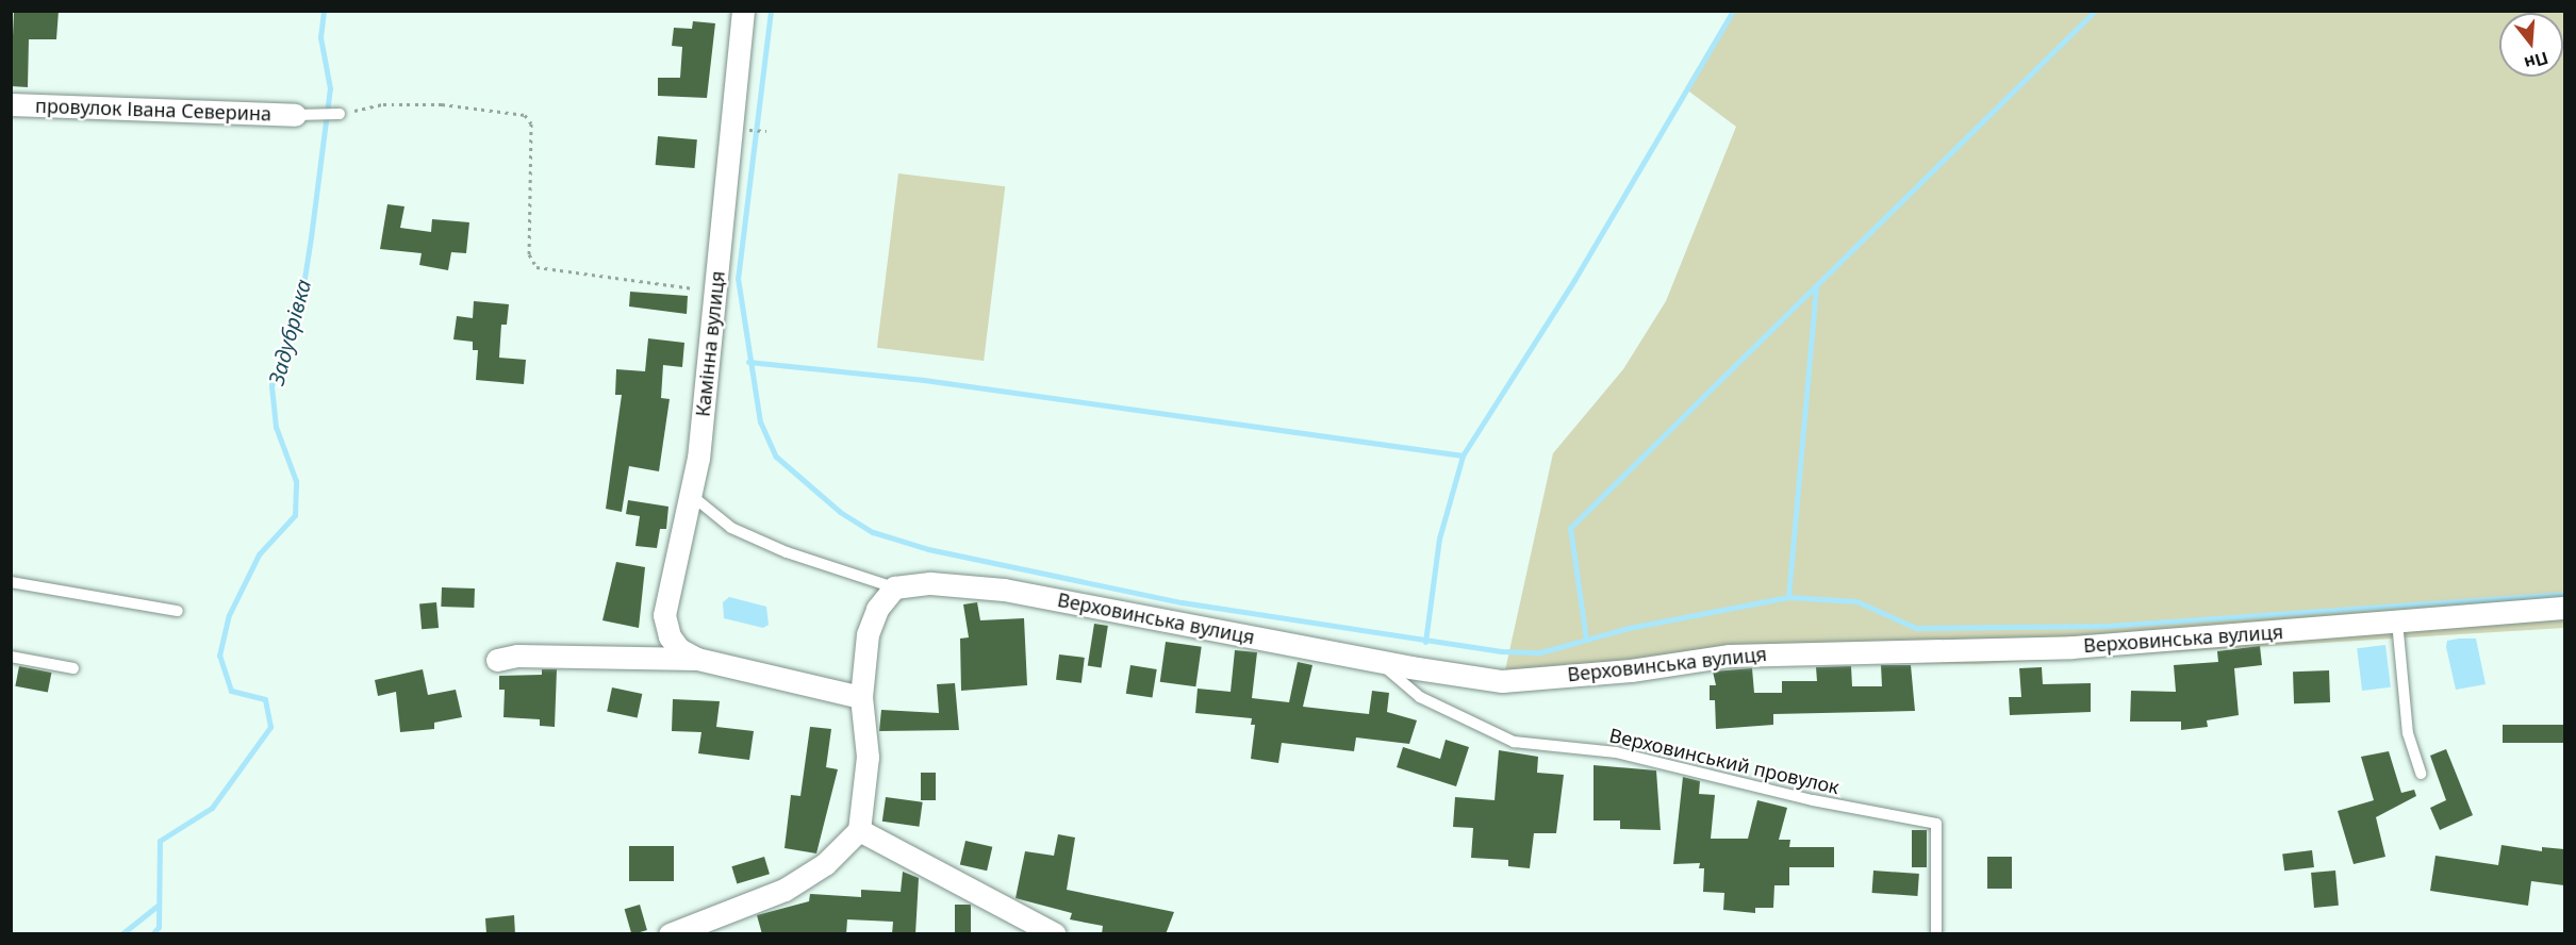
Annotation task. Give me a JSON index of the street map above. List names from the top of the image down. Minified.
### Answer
{"streets":{"street":["провулок Івана Северина","Камінна вулиця","Верховинська вулиця"],"lane":["Верховинський провулок"]},"crossings":[["Верховинська вулиця","Верховинський провулок"]],"water":["Задубрівка"],"north":"bottom"}
